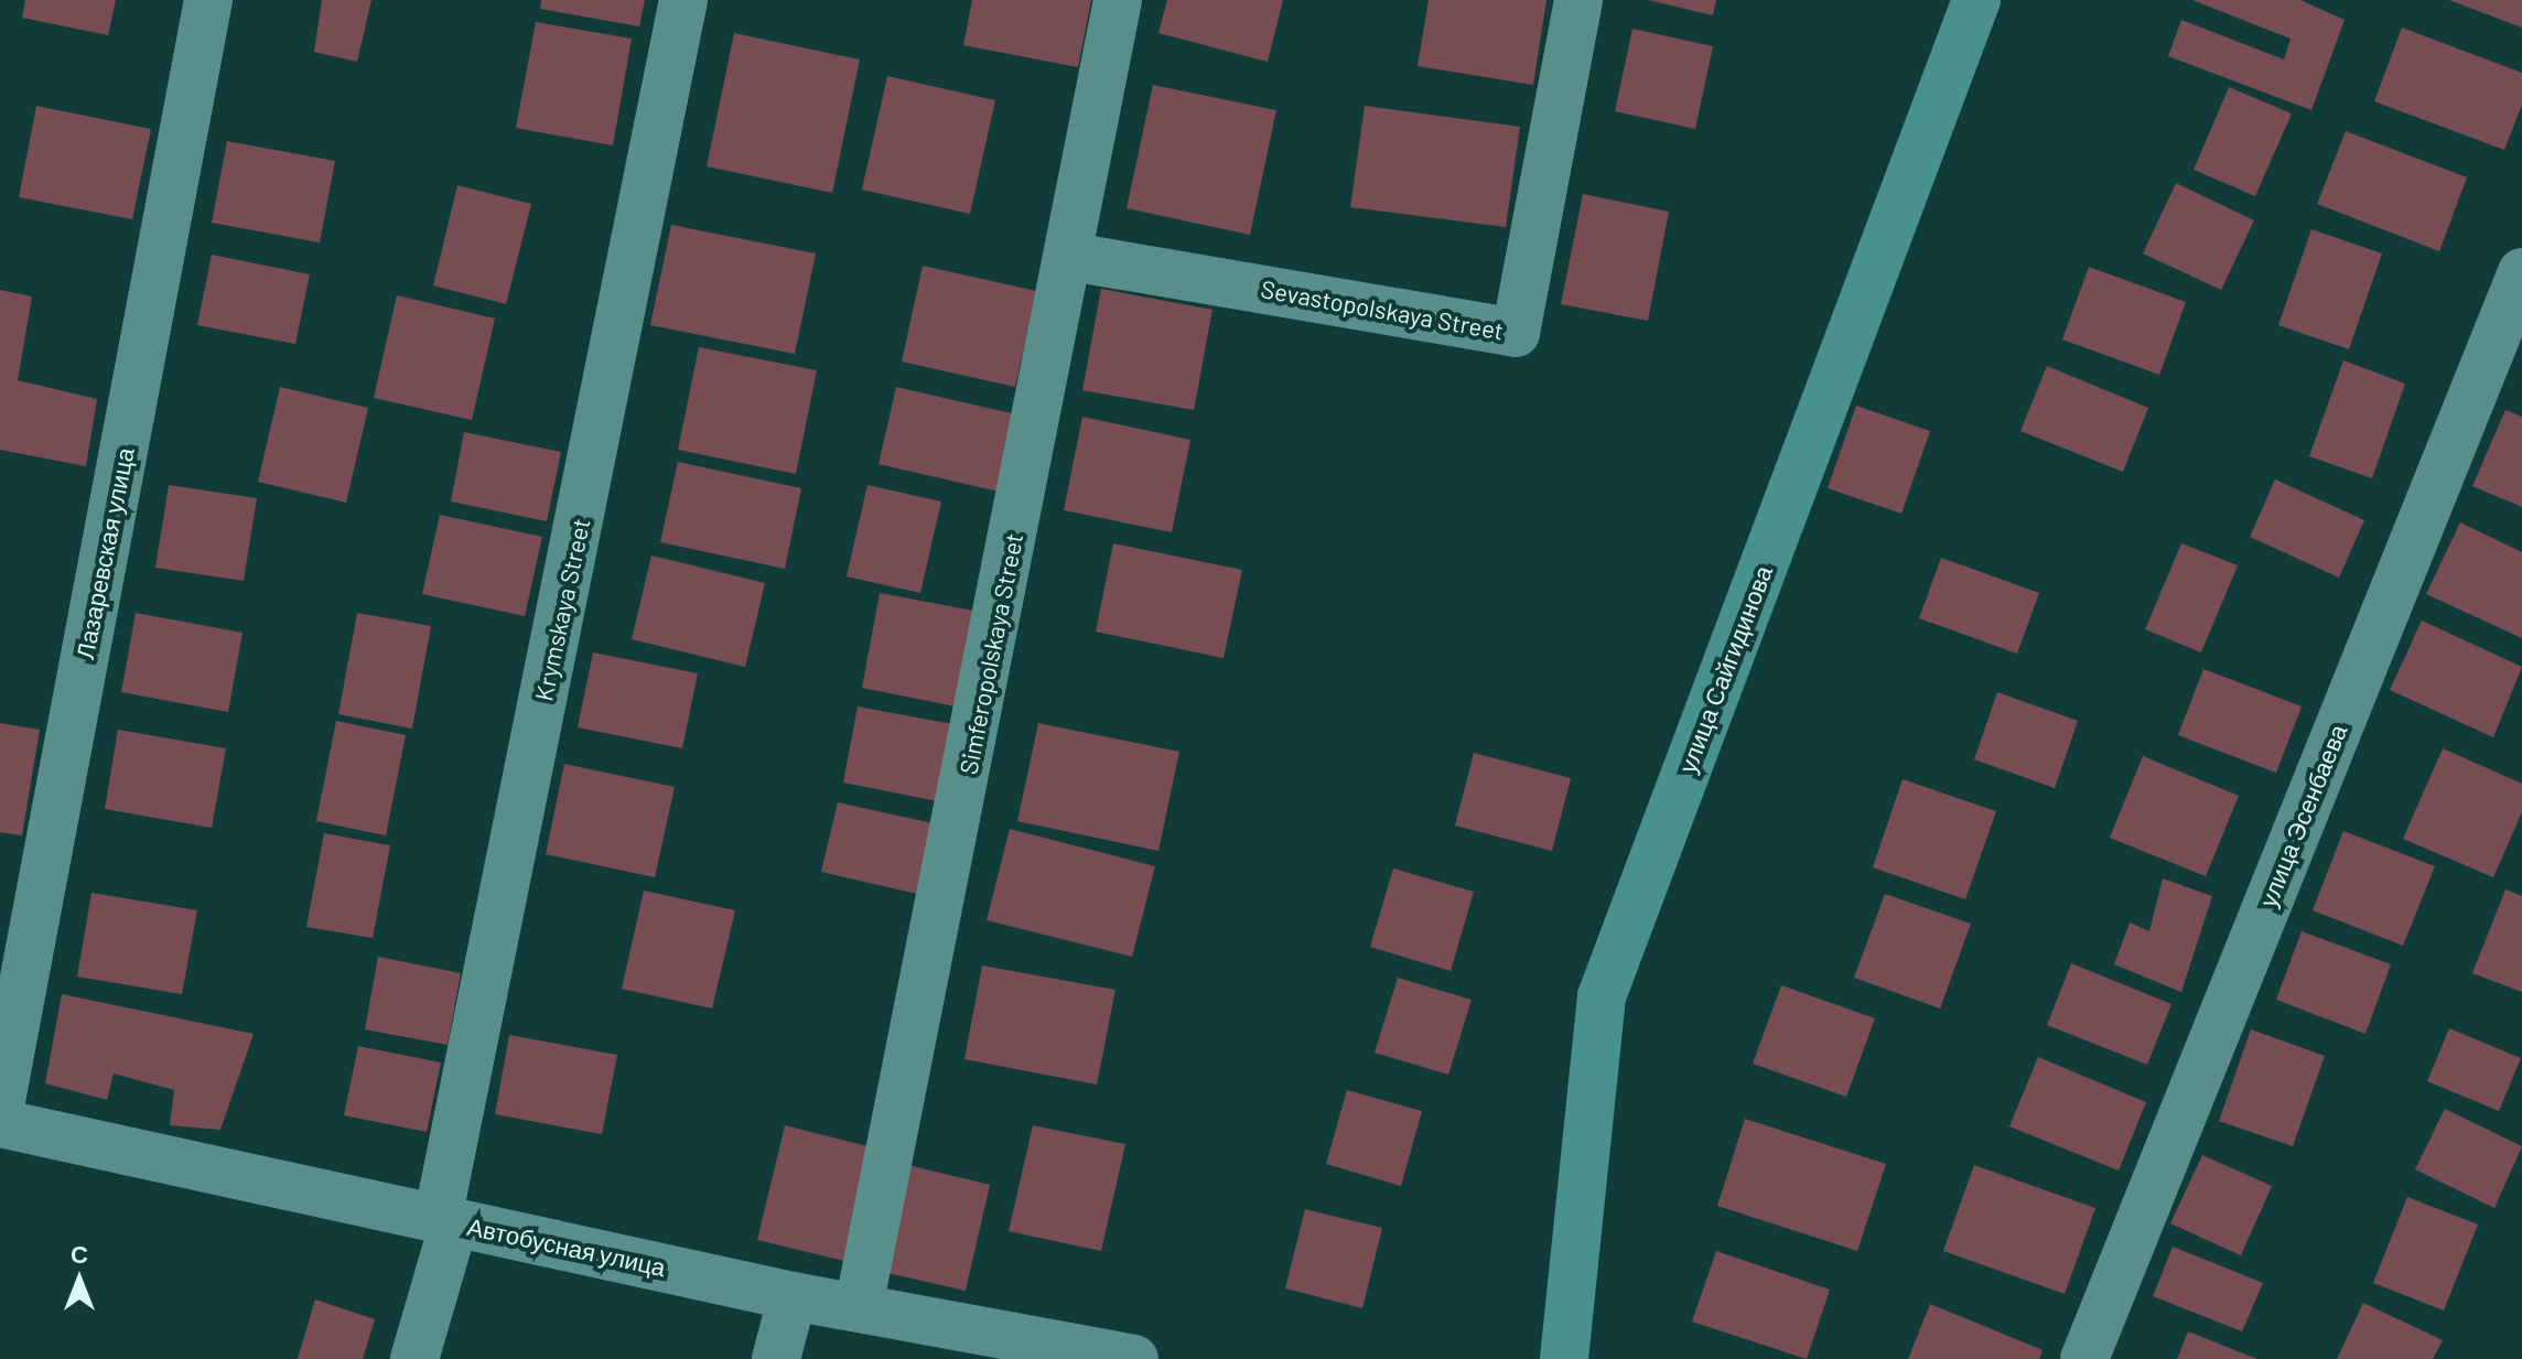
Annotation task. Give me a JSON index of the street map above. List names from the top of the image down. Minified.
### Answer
{"streets":{"main road":["улица Сайгидинова"],"street":["Sevastopolskaya Street","Лазаревская улица","Krymskaya Street","Simferopolskaya Street","улица Эсенбаева","Автобусная улица"]},"crossings":[["Sevastopolskaya Street","Simferopolskaya Street"],["Krymskaya Street","Автобусная улица"],["Simferopolskaya Street","Автобусная улица"]],"north":"top"}
